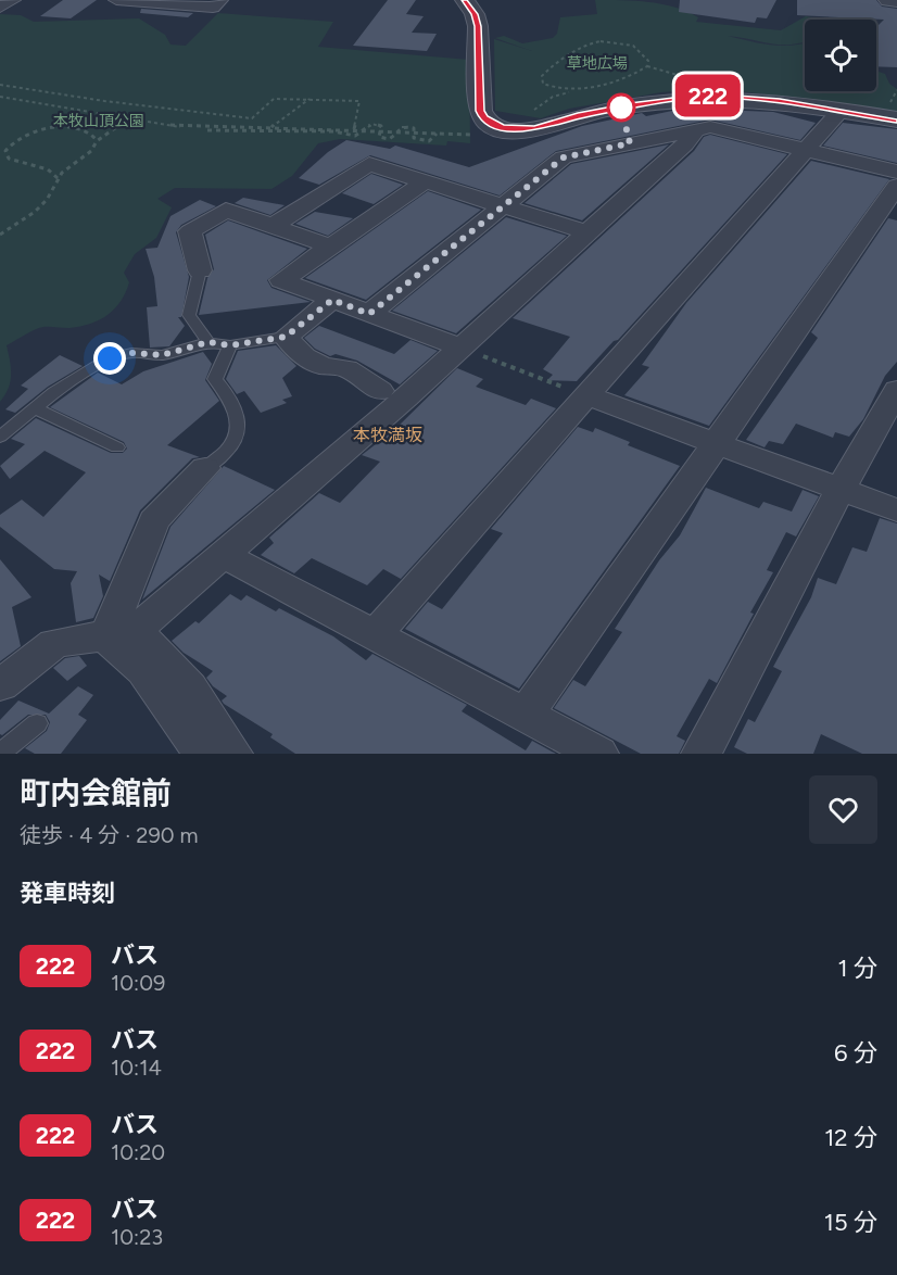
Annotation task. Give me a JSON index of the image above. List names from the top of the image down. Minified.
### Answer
{"districts":["本牧満坂"],"parks":["草地広場","本牧山頂公園"],"lines":["bus line 222"],"page":{"on_map":"222","heading":[["町内会館前","徒歩 · 4 分 · 290 m"],"発車時刻"],"list":[{"mark":"222","name":"バス","note":"10:09","value":"1 分"},{"mark":"222","name":"バス","note":"10:14","value":"6 分"},{"mark":"222","name":"バス","note":"10:20","value":"12 分"},{"mark":"222","name":"バス","note":"10:23","value":"15 分"}]}}
